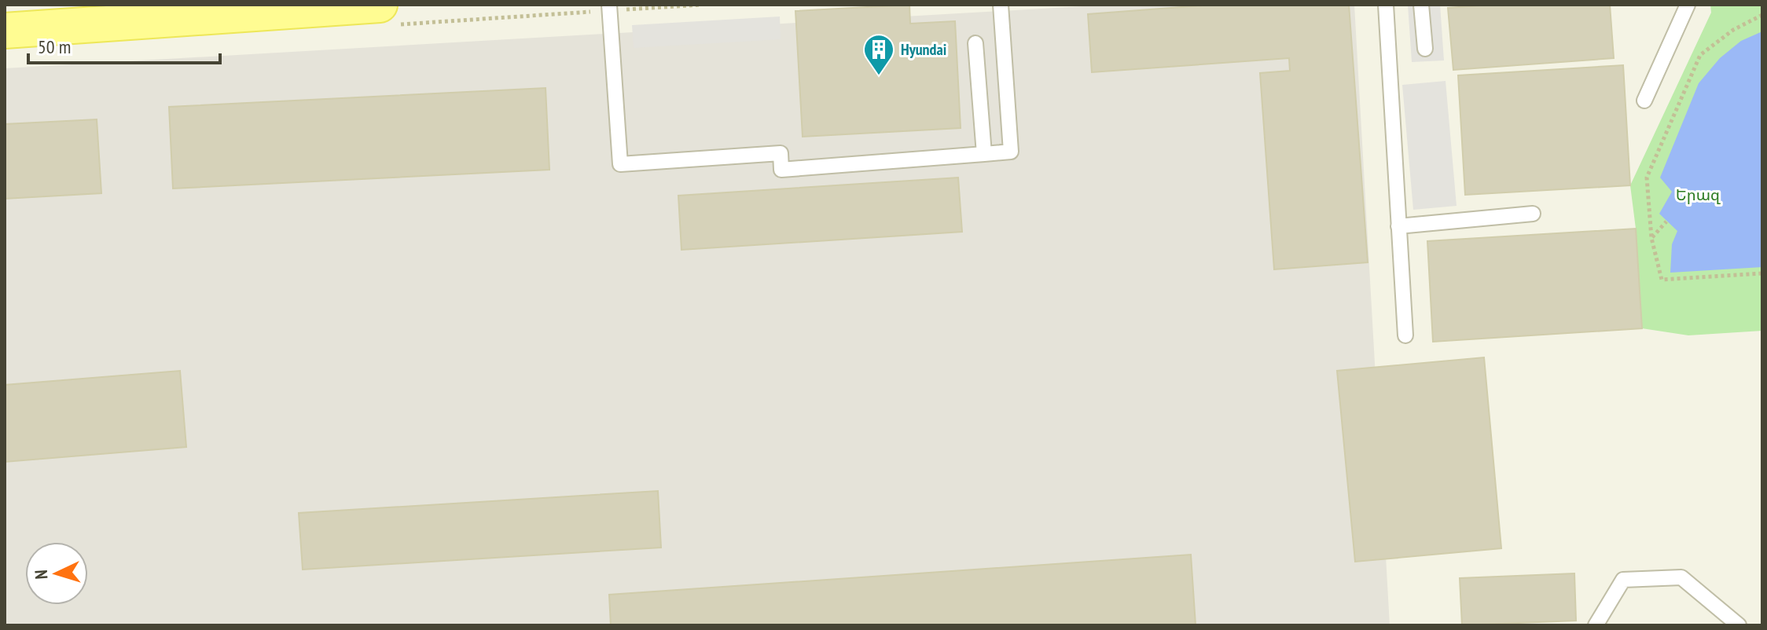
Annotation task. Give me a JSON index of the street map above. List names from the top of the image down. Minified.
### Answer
{"parks":["Երազ"],"places":{"building":["Hyundai"]},"scale_bar":"50 m","north":"left"}
